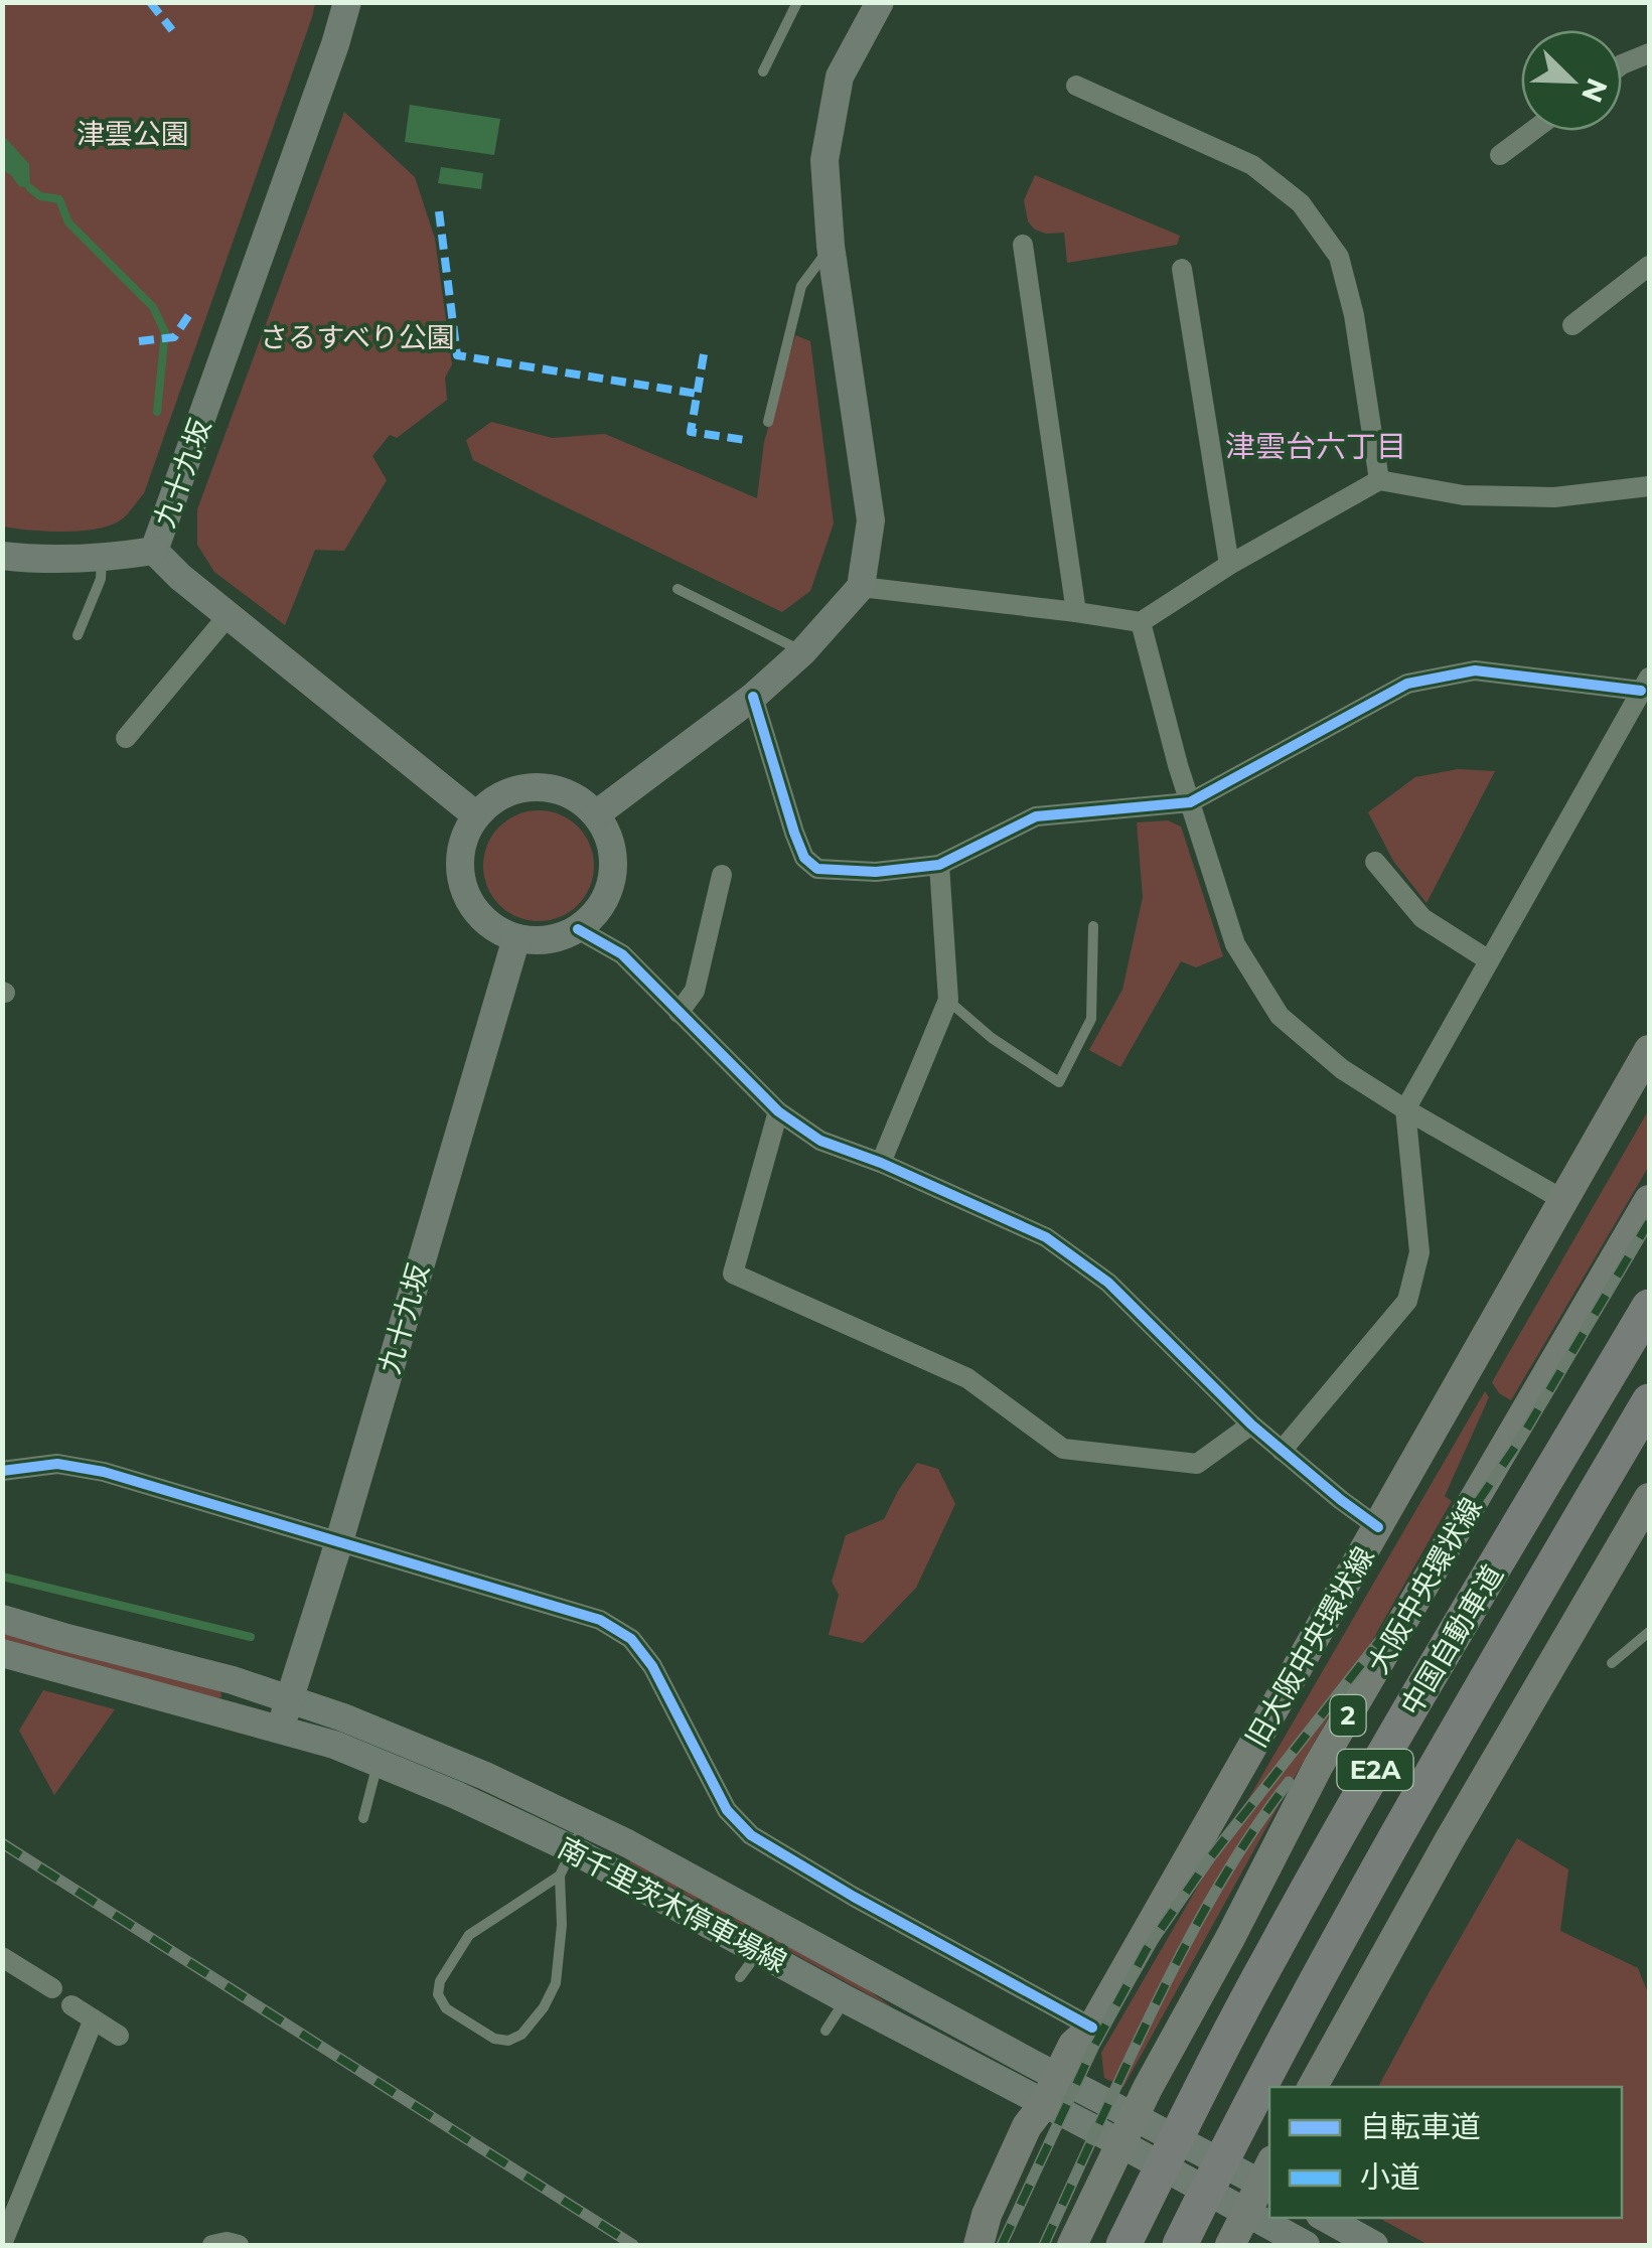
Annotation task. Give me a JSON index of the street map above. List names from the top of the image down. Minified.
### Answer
{"streets":{"highway":["中国自動車道","E2A"],"main road":["大阪中央環状線","旧大阪中央環状線","2"],"street":["九十九坂","南千里茨木停車場線"]},"crossings":[["九十九坂","南千里茨木停車場線"],["旧大阪中央環状線","南千里茨木停車場線"]],"districts":["津雲台六丁目"],"parks":["津雲公園","さるすべり公園"],"legend":["自転車道","小道"],"north":"bottom right"}
